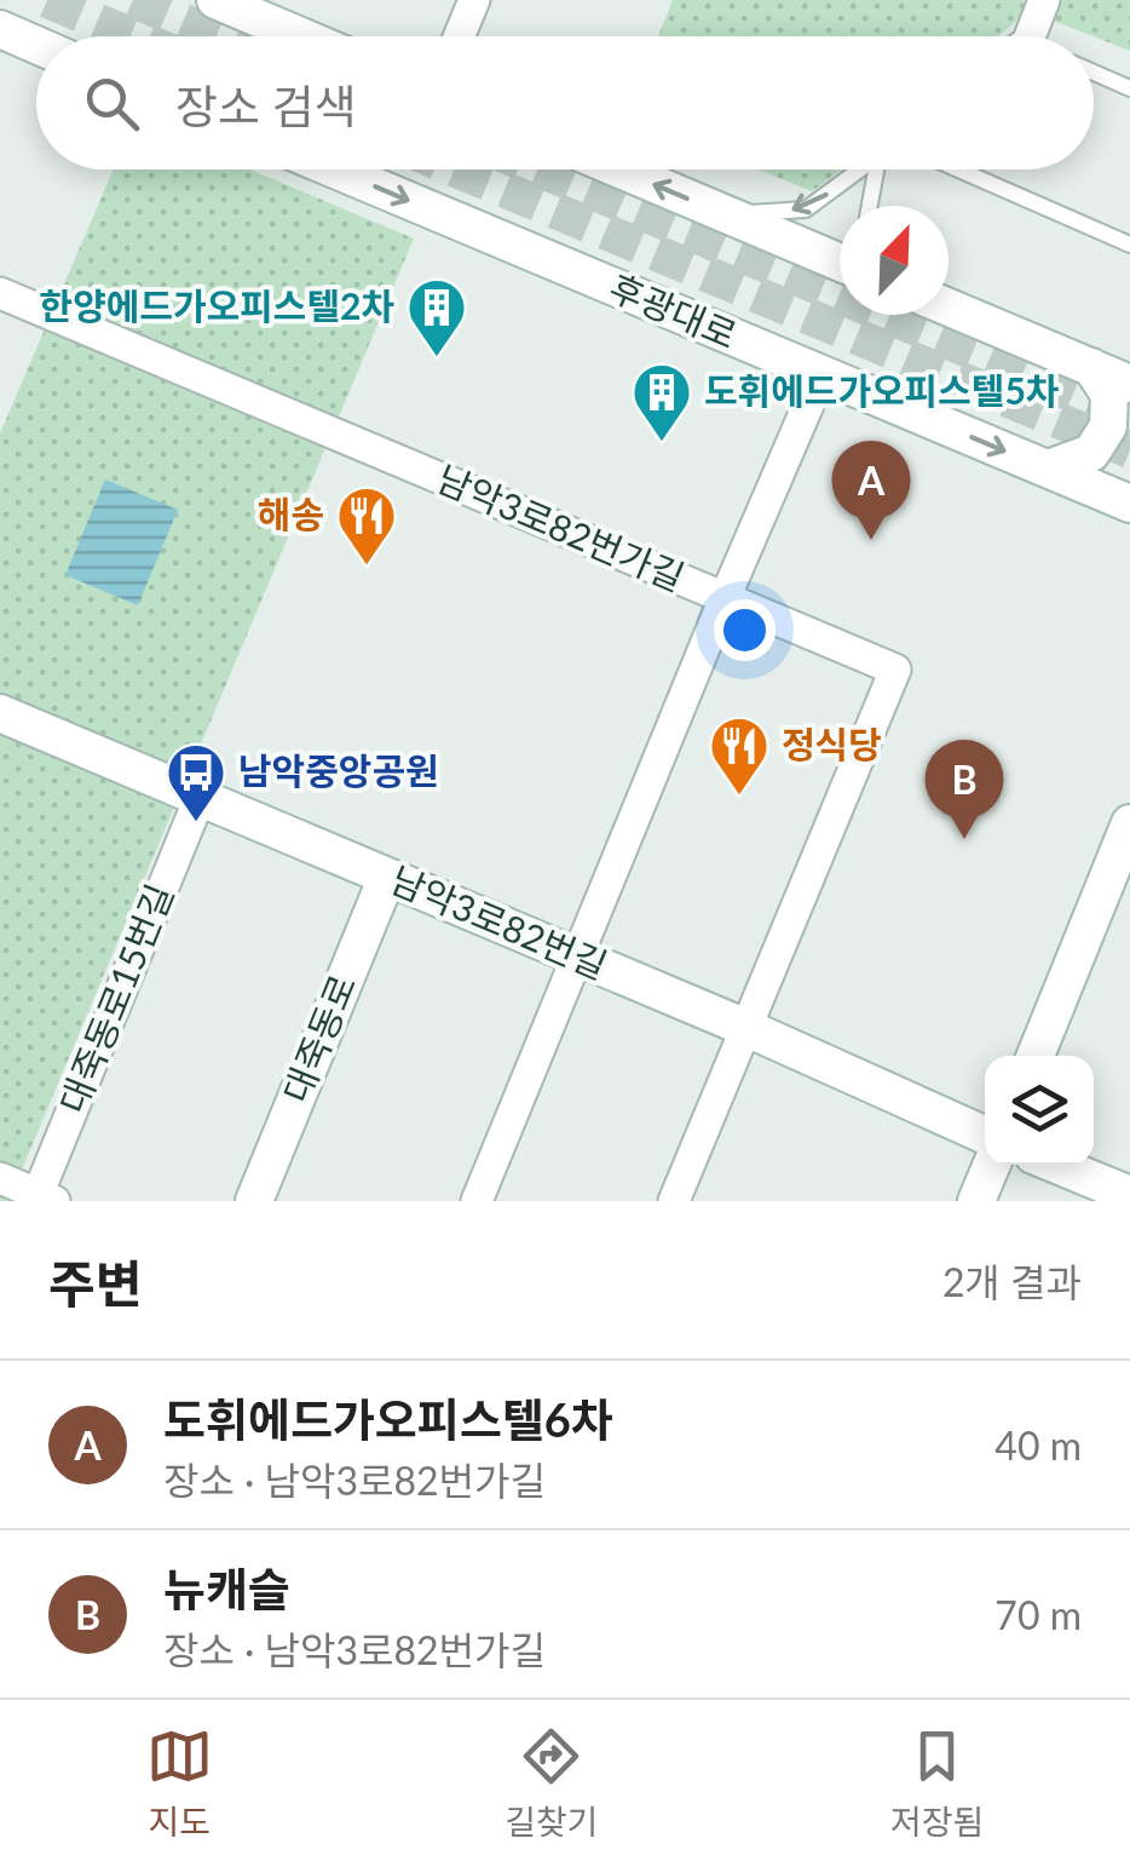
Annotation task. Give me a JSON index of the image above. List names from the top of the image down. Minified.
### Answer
{"streets":{"street":["후광대로","남악3로82번가길","남악3로82번길","대죽동로15번길","대죽동로"]},"crossings":[["남악3로82번가길","남악3로82번길"],["남악3로82번길","대죽동로15번길"],["남악3로82번길","대죽동로"]],"places":{"building":["한양에드가오피스텔2차","도휘에드가오피스텔5차"],"restaurant":["해송","정식당"],"bus stop":["남악중앙공원"]},"north":"top right","page":{"search":"장소 검색","pins":["A","B"],"heading":["주변","2개 결과"],"list":[{"mark":"A","name":"도휘에드가오피스텔6차","note":"장소 · 남악3로82번가길","value":"40 m"},{"mark":"B","name":"뉴캐슬","note":"장소 · 남악3로82번가길","value":"70 m"}],"nav":["지도","길찾기","저장됨"]}}
